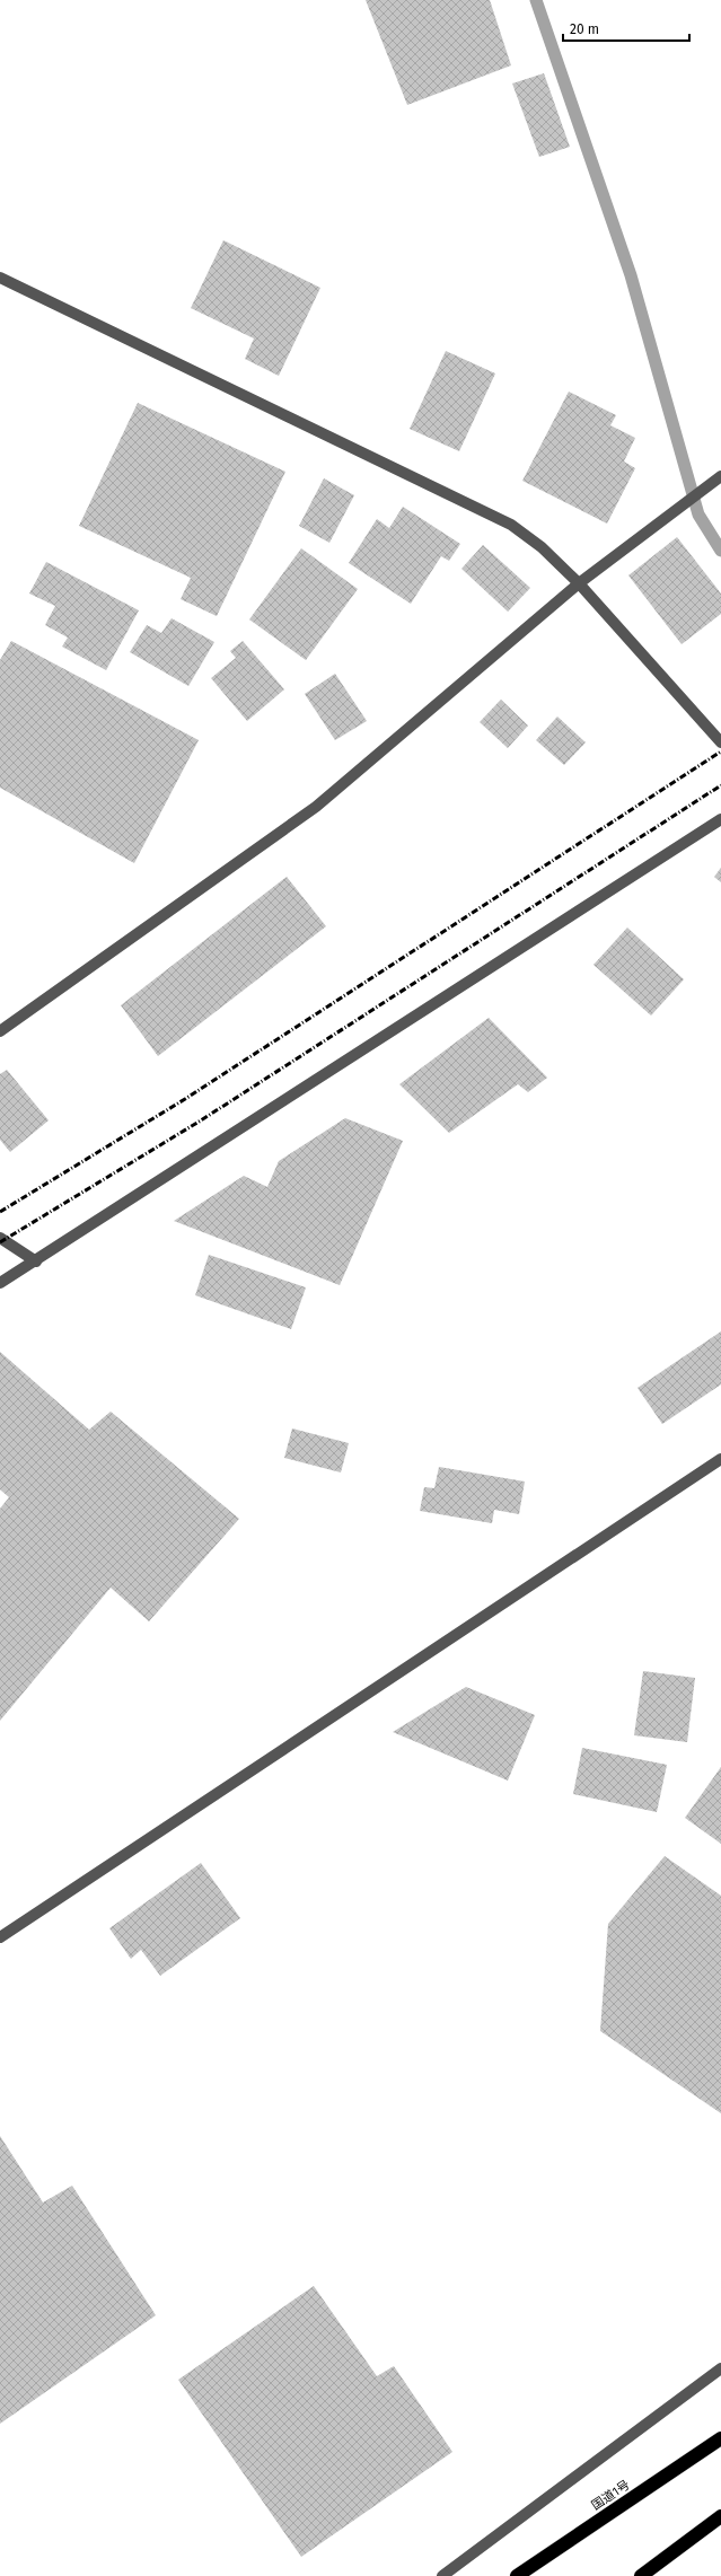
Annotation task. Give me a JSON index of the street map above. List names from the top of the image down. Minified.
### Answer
{"streets":{"highway":["国道1号"]},"scale_bar":"20 m"}
